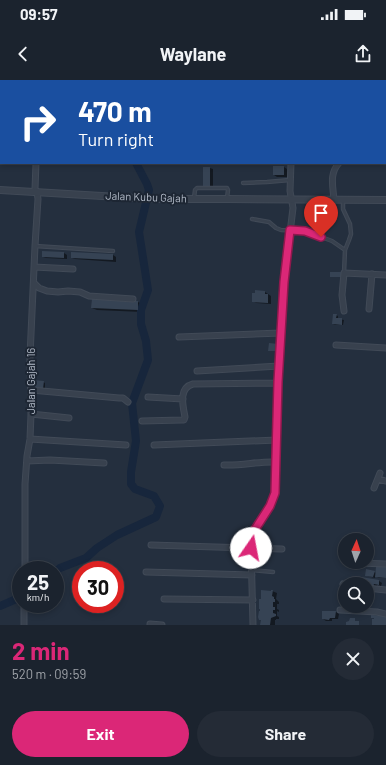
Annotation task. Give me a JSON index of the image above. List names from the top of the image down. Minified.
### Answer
{"streets":{"street":["Jalan Kubu Gajah","Jalan Gajah 16"]},"crossings":[["Jalan Kubu Gajah","Jalan Gajah 16"]],"north":"top","page":{"status":"09:57","header":"Waylane","turn":["470 m","Turn right"],"speed":"25 km/h","limit":"30","heading":["2 min","520 m · 09:59"],"buttons":["Exit","Share"]}}
